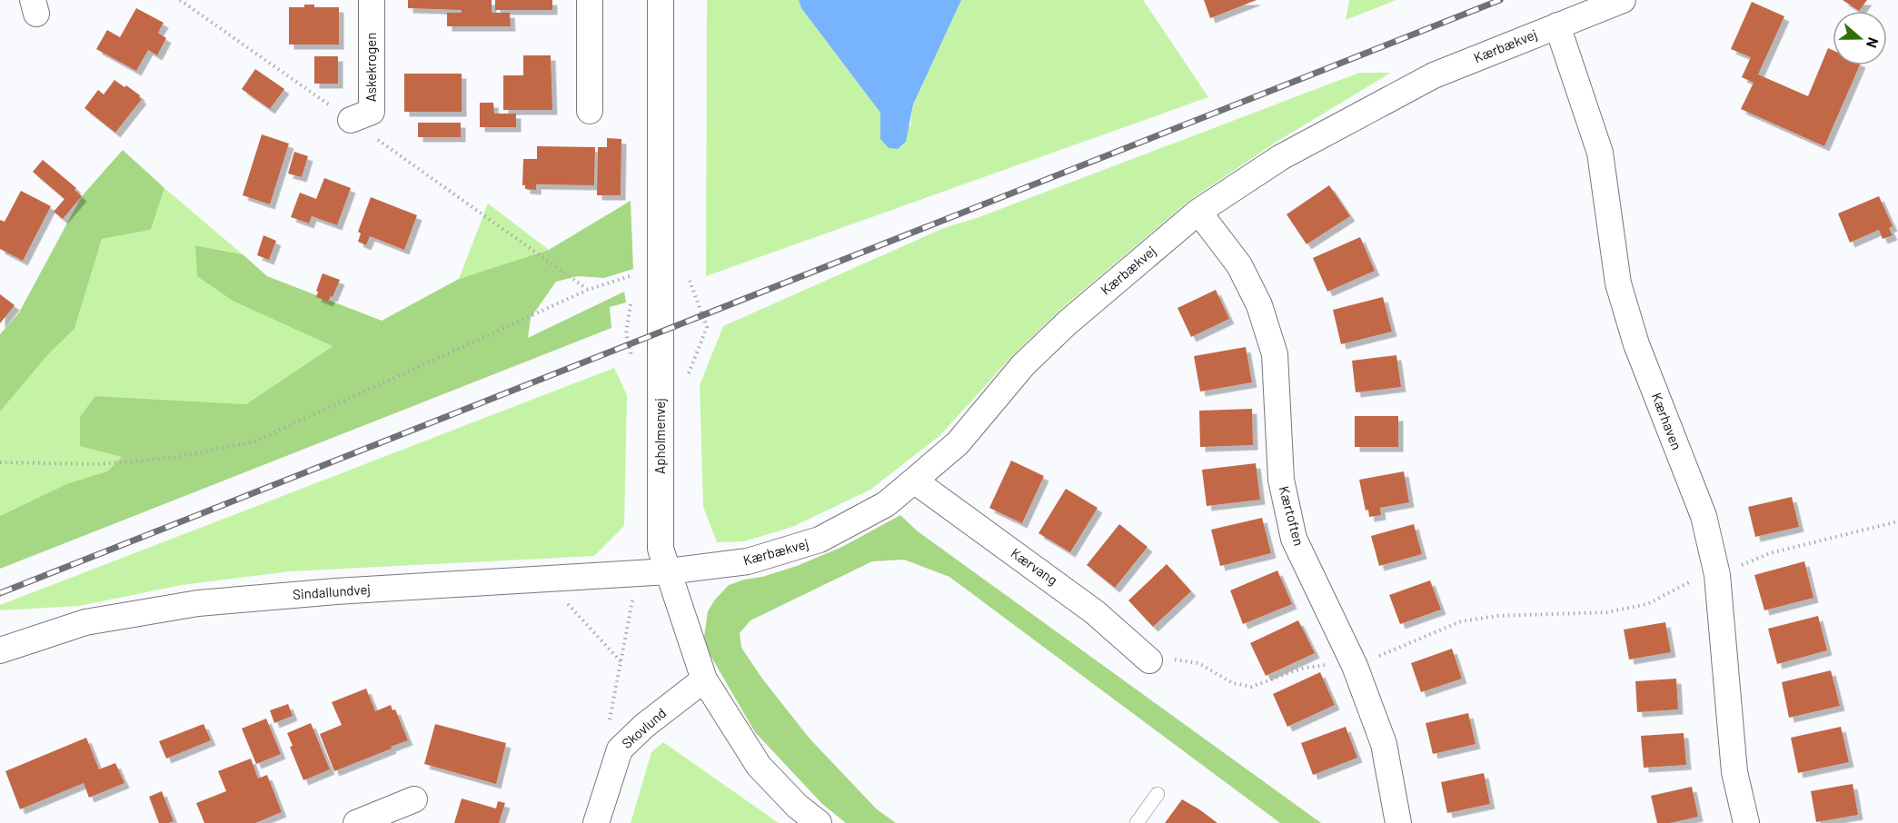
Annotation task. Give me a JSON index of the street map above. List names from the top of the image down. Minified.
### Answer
{"streets":{"street":["Kærbækvej","Askekrogen","Kærhaven","Apholmenvej","Kærtoften","Kærvang","Sindallundvej","Skovlund"]},"crossings":[["Kærbækvej","Kærhaven"],["Kærbækvej","Apholmenvej"],["Kærbækvej","Kærtoften"],["Kærbækvej","Kærvang"],["Kærbækvej","Sindallundvej"],["Apholmenvej","Sindallundvej"],["Apholmenvej","Skovlund"]],"north":"right"}
